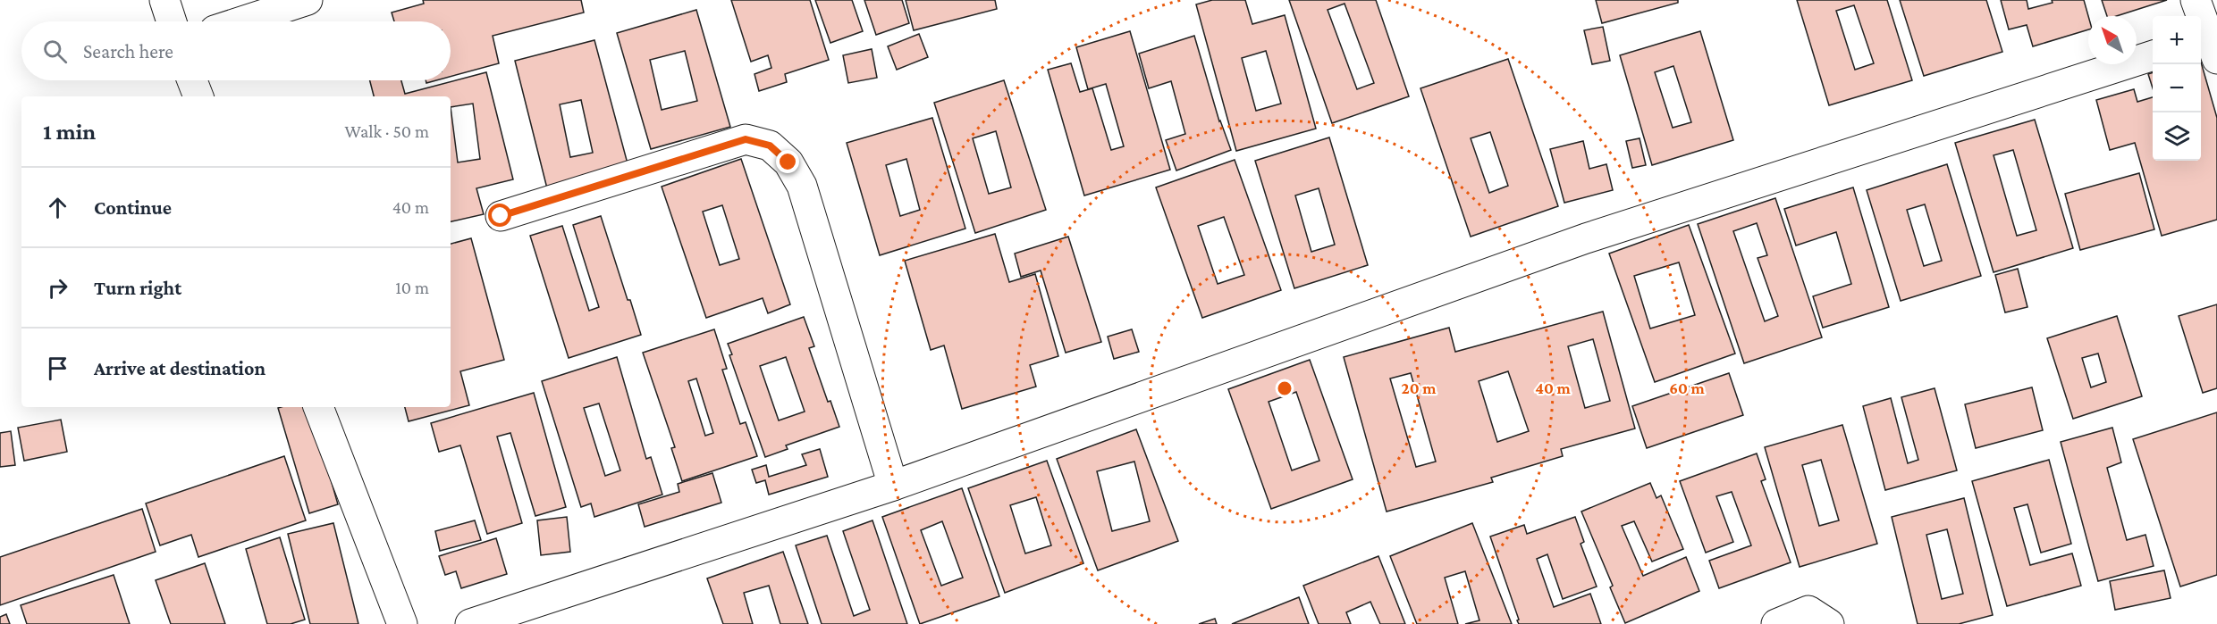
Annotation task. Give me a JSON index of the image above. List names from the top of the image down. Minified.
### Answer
{"north":"top left","page":{"map_buttons":["+","−"],"search":"Search here","heading":["1 min","Walk · 50 m"],"list":[["Continue","40 m"],["Turn right","10 m"],"Arrive at destination"]},"rings":["20 m","40 m","60 m"]}
